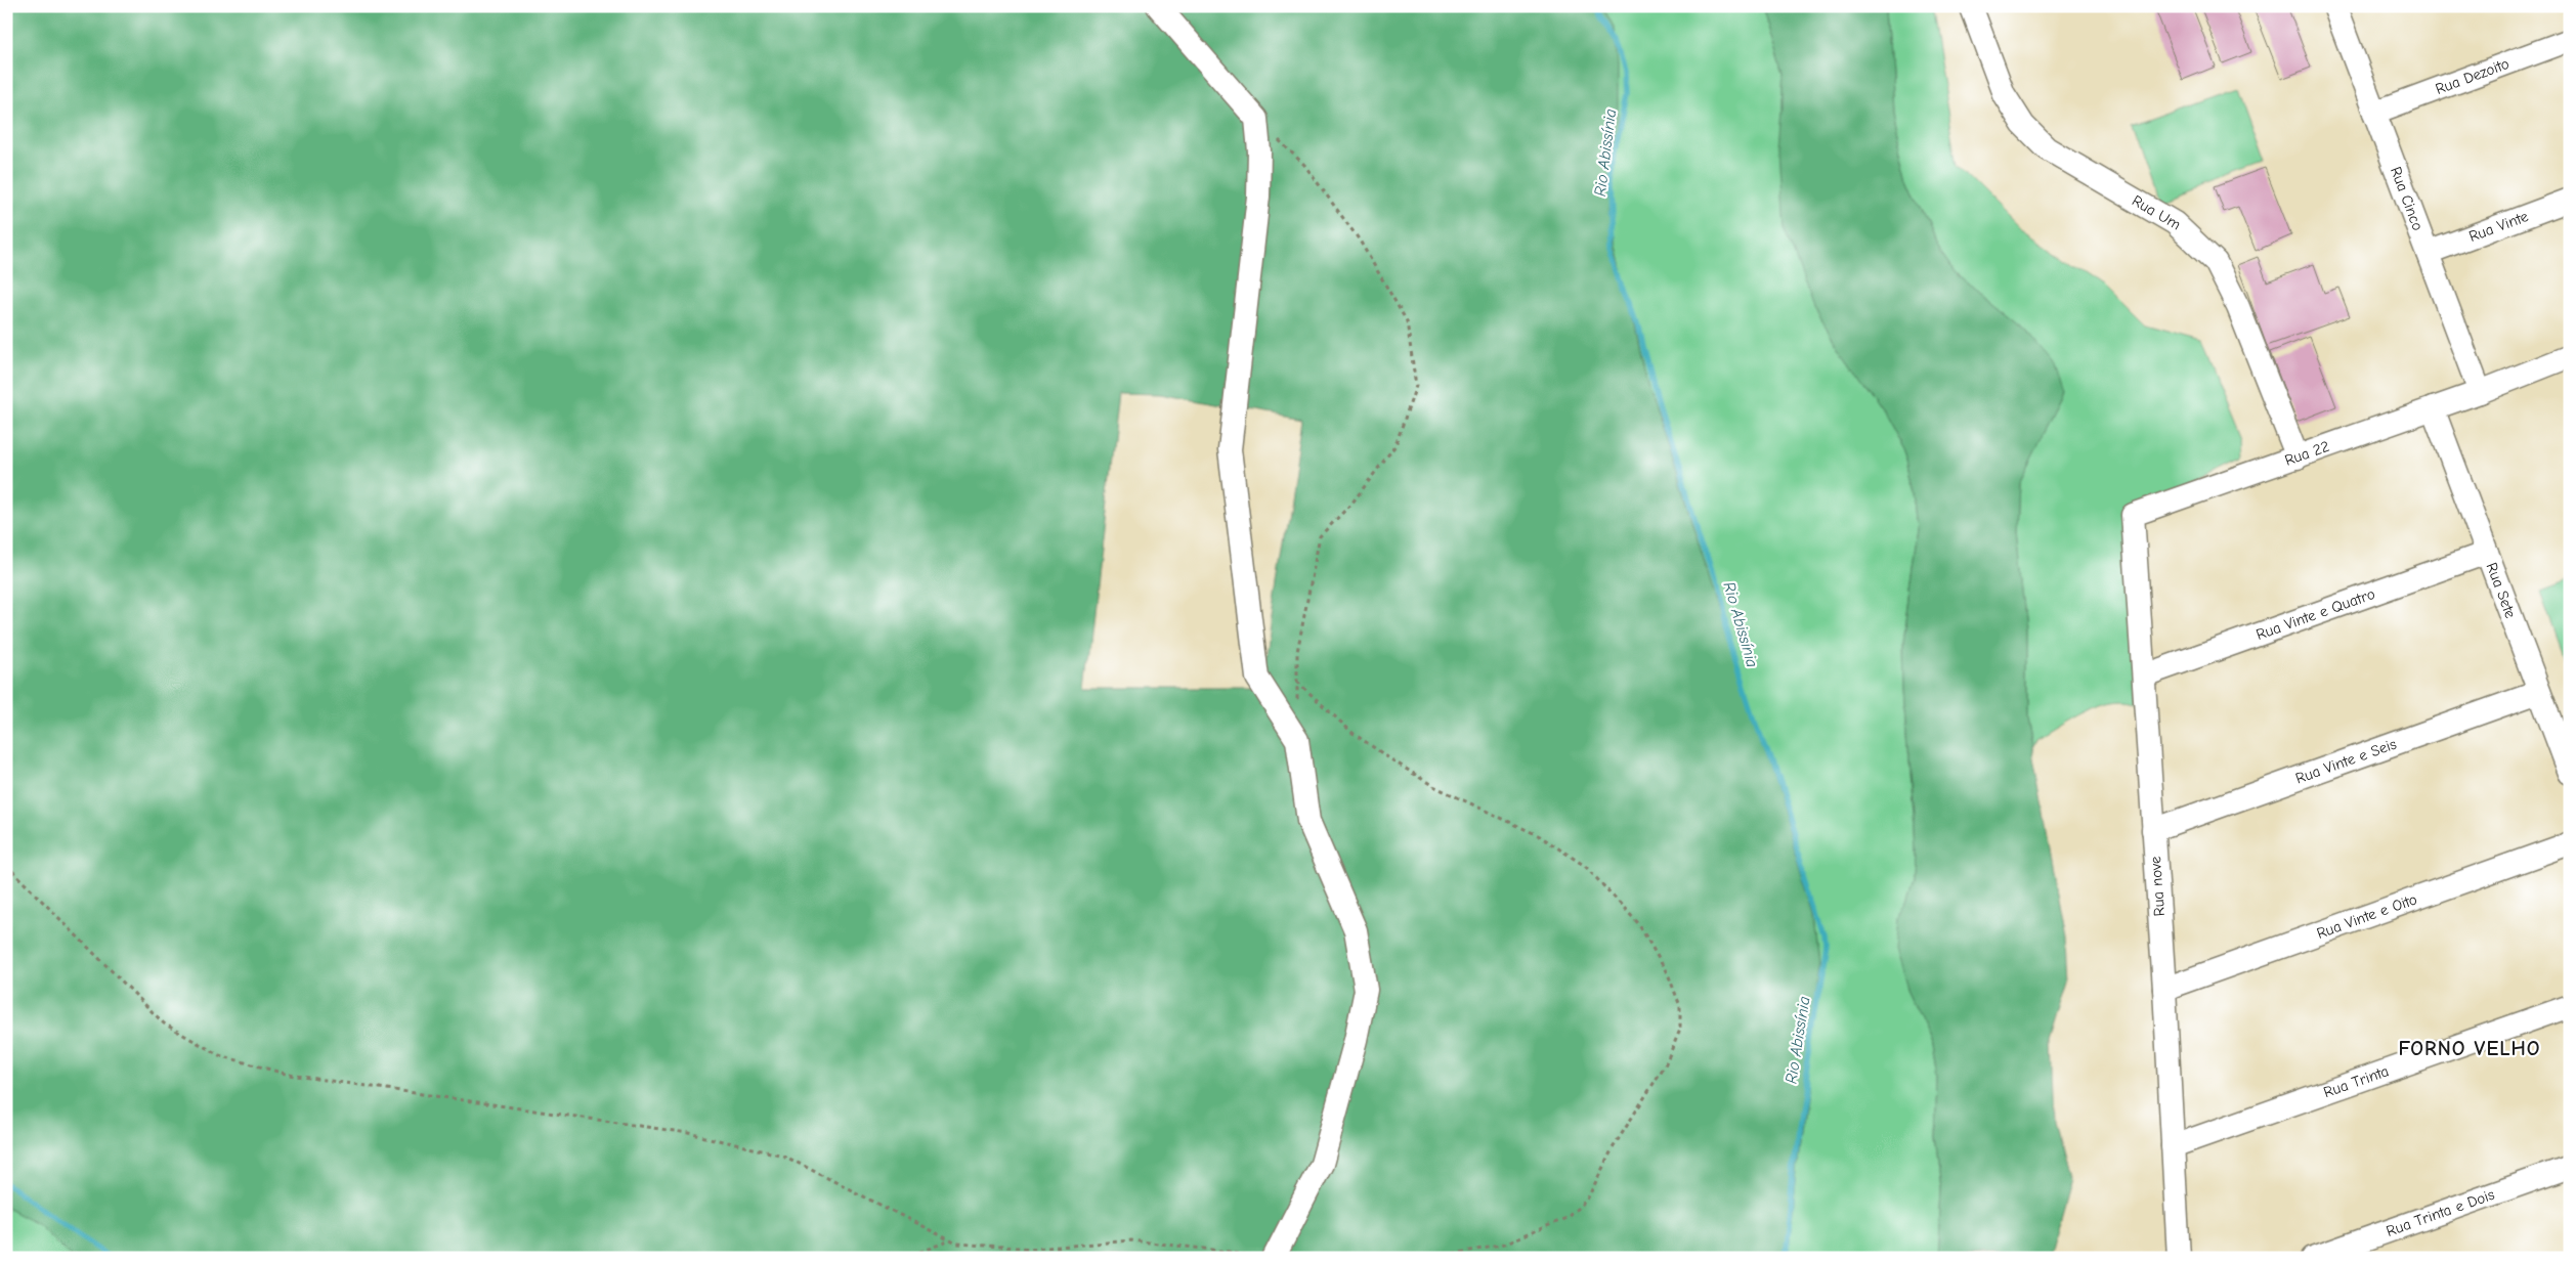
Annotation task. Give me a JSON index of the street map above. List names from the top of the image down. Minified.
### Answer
{"streets":{"street":["Rua Dezoito","Rua Cinco","Rua Um","Rua Vinte","Rua 22","Rua Sete","Rua Vinte e Quatro","Rua Vinte e Seis","Rua nove","Rua Vinte e Oito","Rua Trinta","Rua Trinta e Dois"]},"crossings":[["Rua Dezoito","Rua Cinco"],["Rua Cinco","Rua Vinte"],["Rua Cinco","Rua 22"],["Rua Um","Rua 22"],["Rua 22","Rua Sete"],["Rua 22","Rua nove"],["Rua Sete","Rua Vinte e Quatro"],["Rua Sete","Rua Vinte e Seis"],["Rua Vinte e Quatro","Rua nove"],["Rua Vinte e Seis","Rua nove"],["Rua nove","Rua Vinte e Oito"],["Rua nove","Rua Trinta"]],"districts":["FORNO VELHO"],"water":["Rio Abissínia"]}
